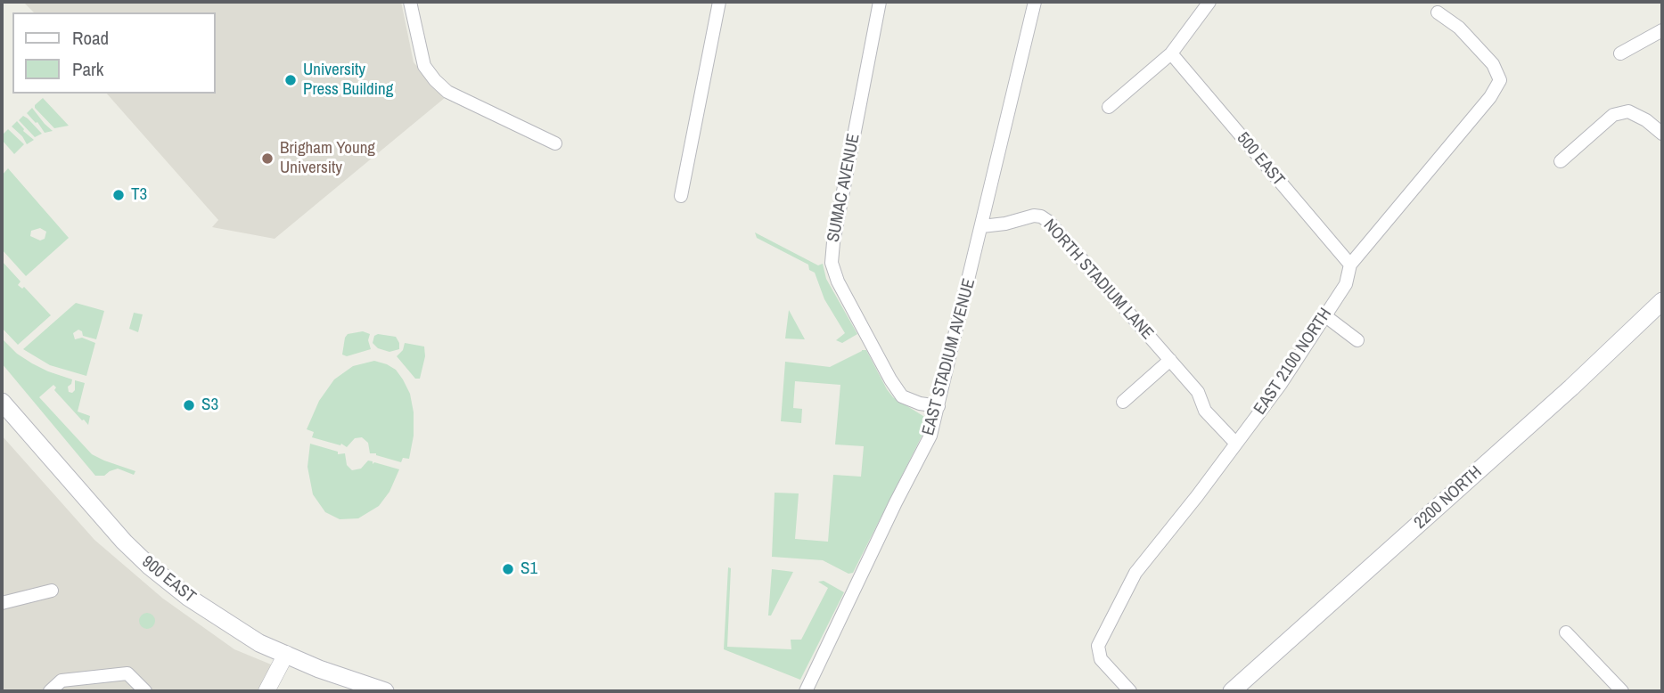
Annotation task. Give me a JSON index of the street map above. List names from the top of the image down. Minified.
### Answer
{"streets":{"main road":["2200 NORTH","900 EAST"],"street":["500 EAST","SUMAC AVENUE","NORTH STADIUM LANE","EAST STADIUM AVENUE","EAST 2100 NORTH"]},"crossings":[["500 EAST","EAST 2100 NORTH"],["SUMAC AVENUE","EAST STADIUM AVENUE"],["NORTH STADIUM LANE","EAST STADIUM AVENUE"],["NORTH STADIUM LANE","EAST 2100 NORTH"]],"places":["University Press Building","Brigham Young University","T3","S3","S1"],"legend":["Road","Park"]}
